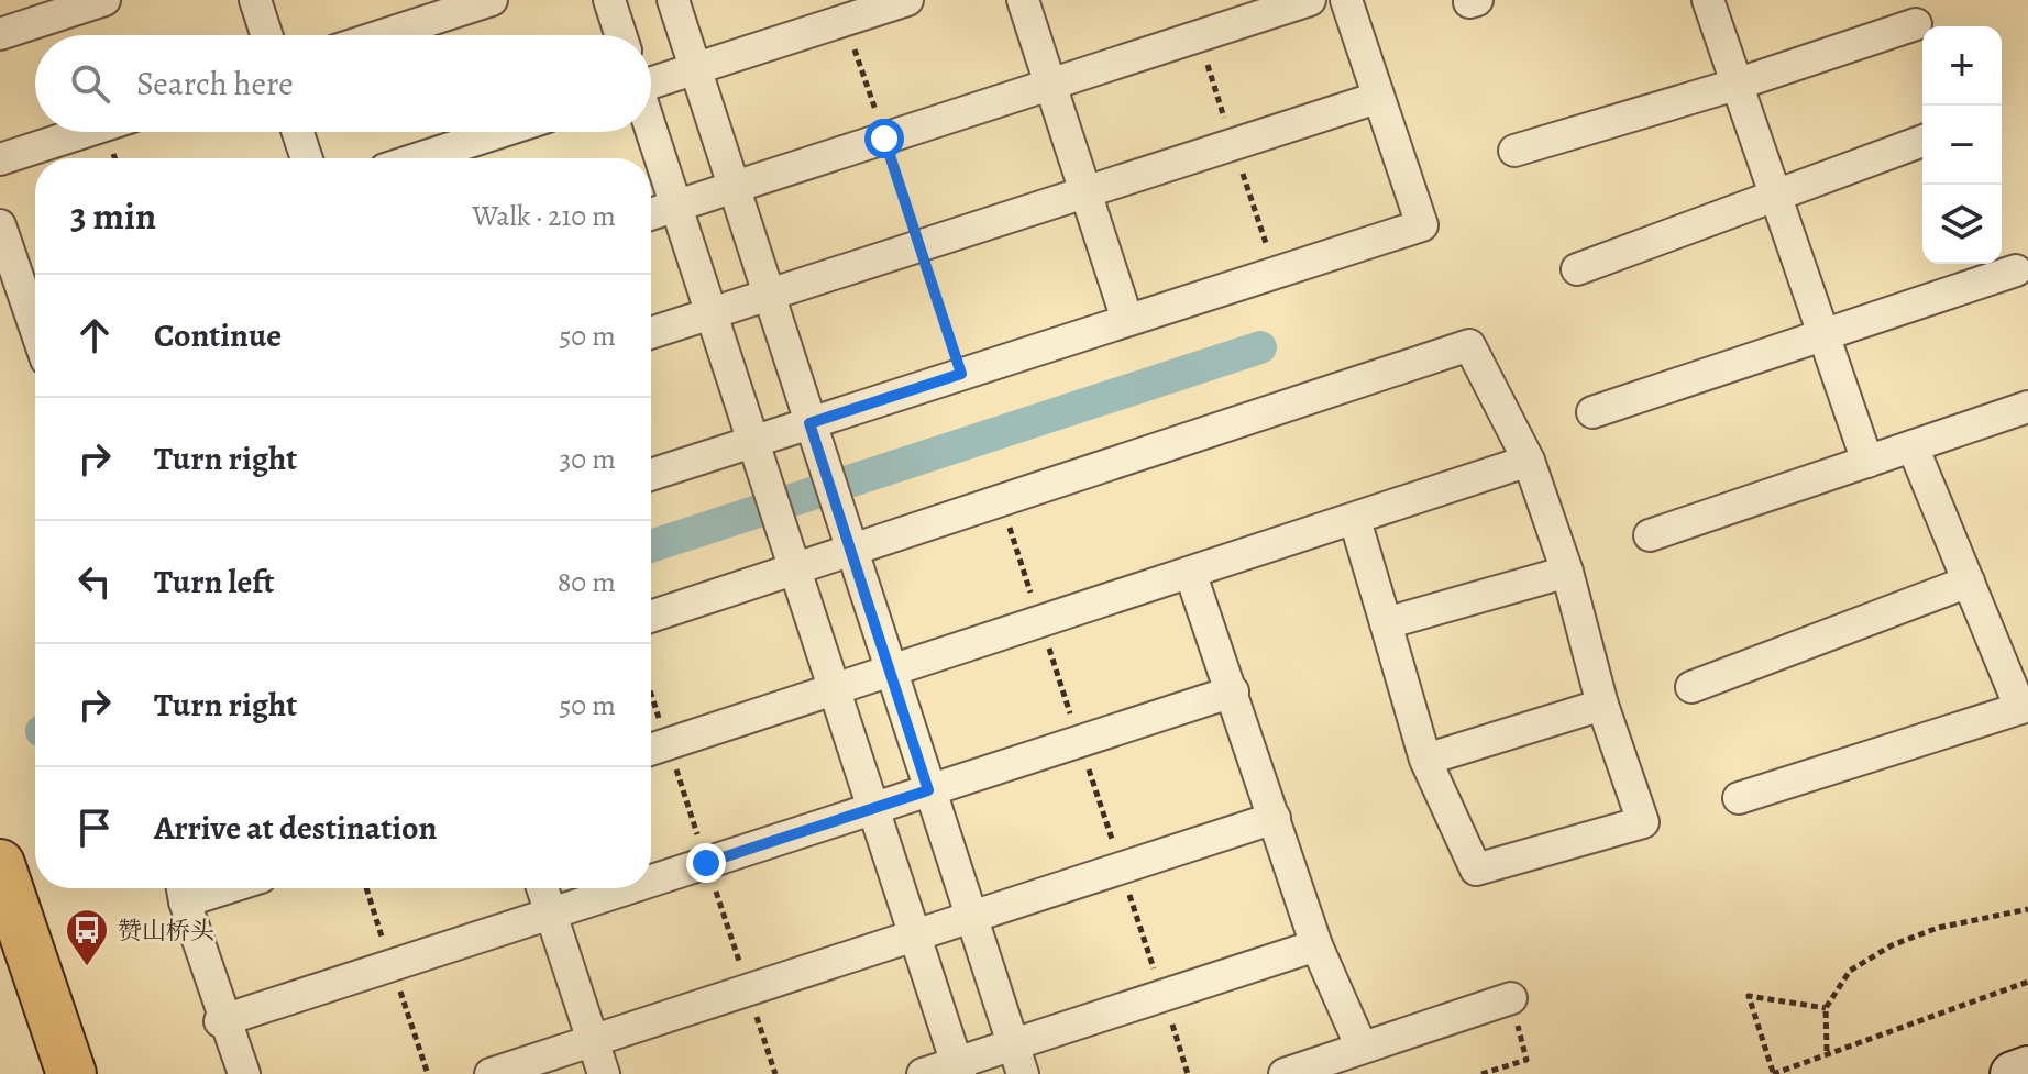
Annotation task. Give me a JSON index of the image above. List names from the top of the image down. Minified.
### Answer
{"places":{"bus stop":["赞山桥头"]},"page":{"map_buttons":["+","−"],"search":"Search here","heading":["3 min","Walk · 210 m"],"list":[["Continue","50 m"],["Turn right","30 m"],["Turn left","80 m"],["Turn right","50 m"],"Arrive at destination"]}}
